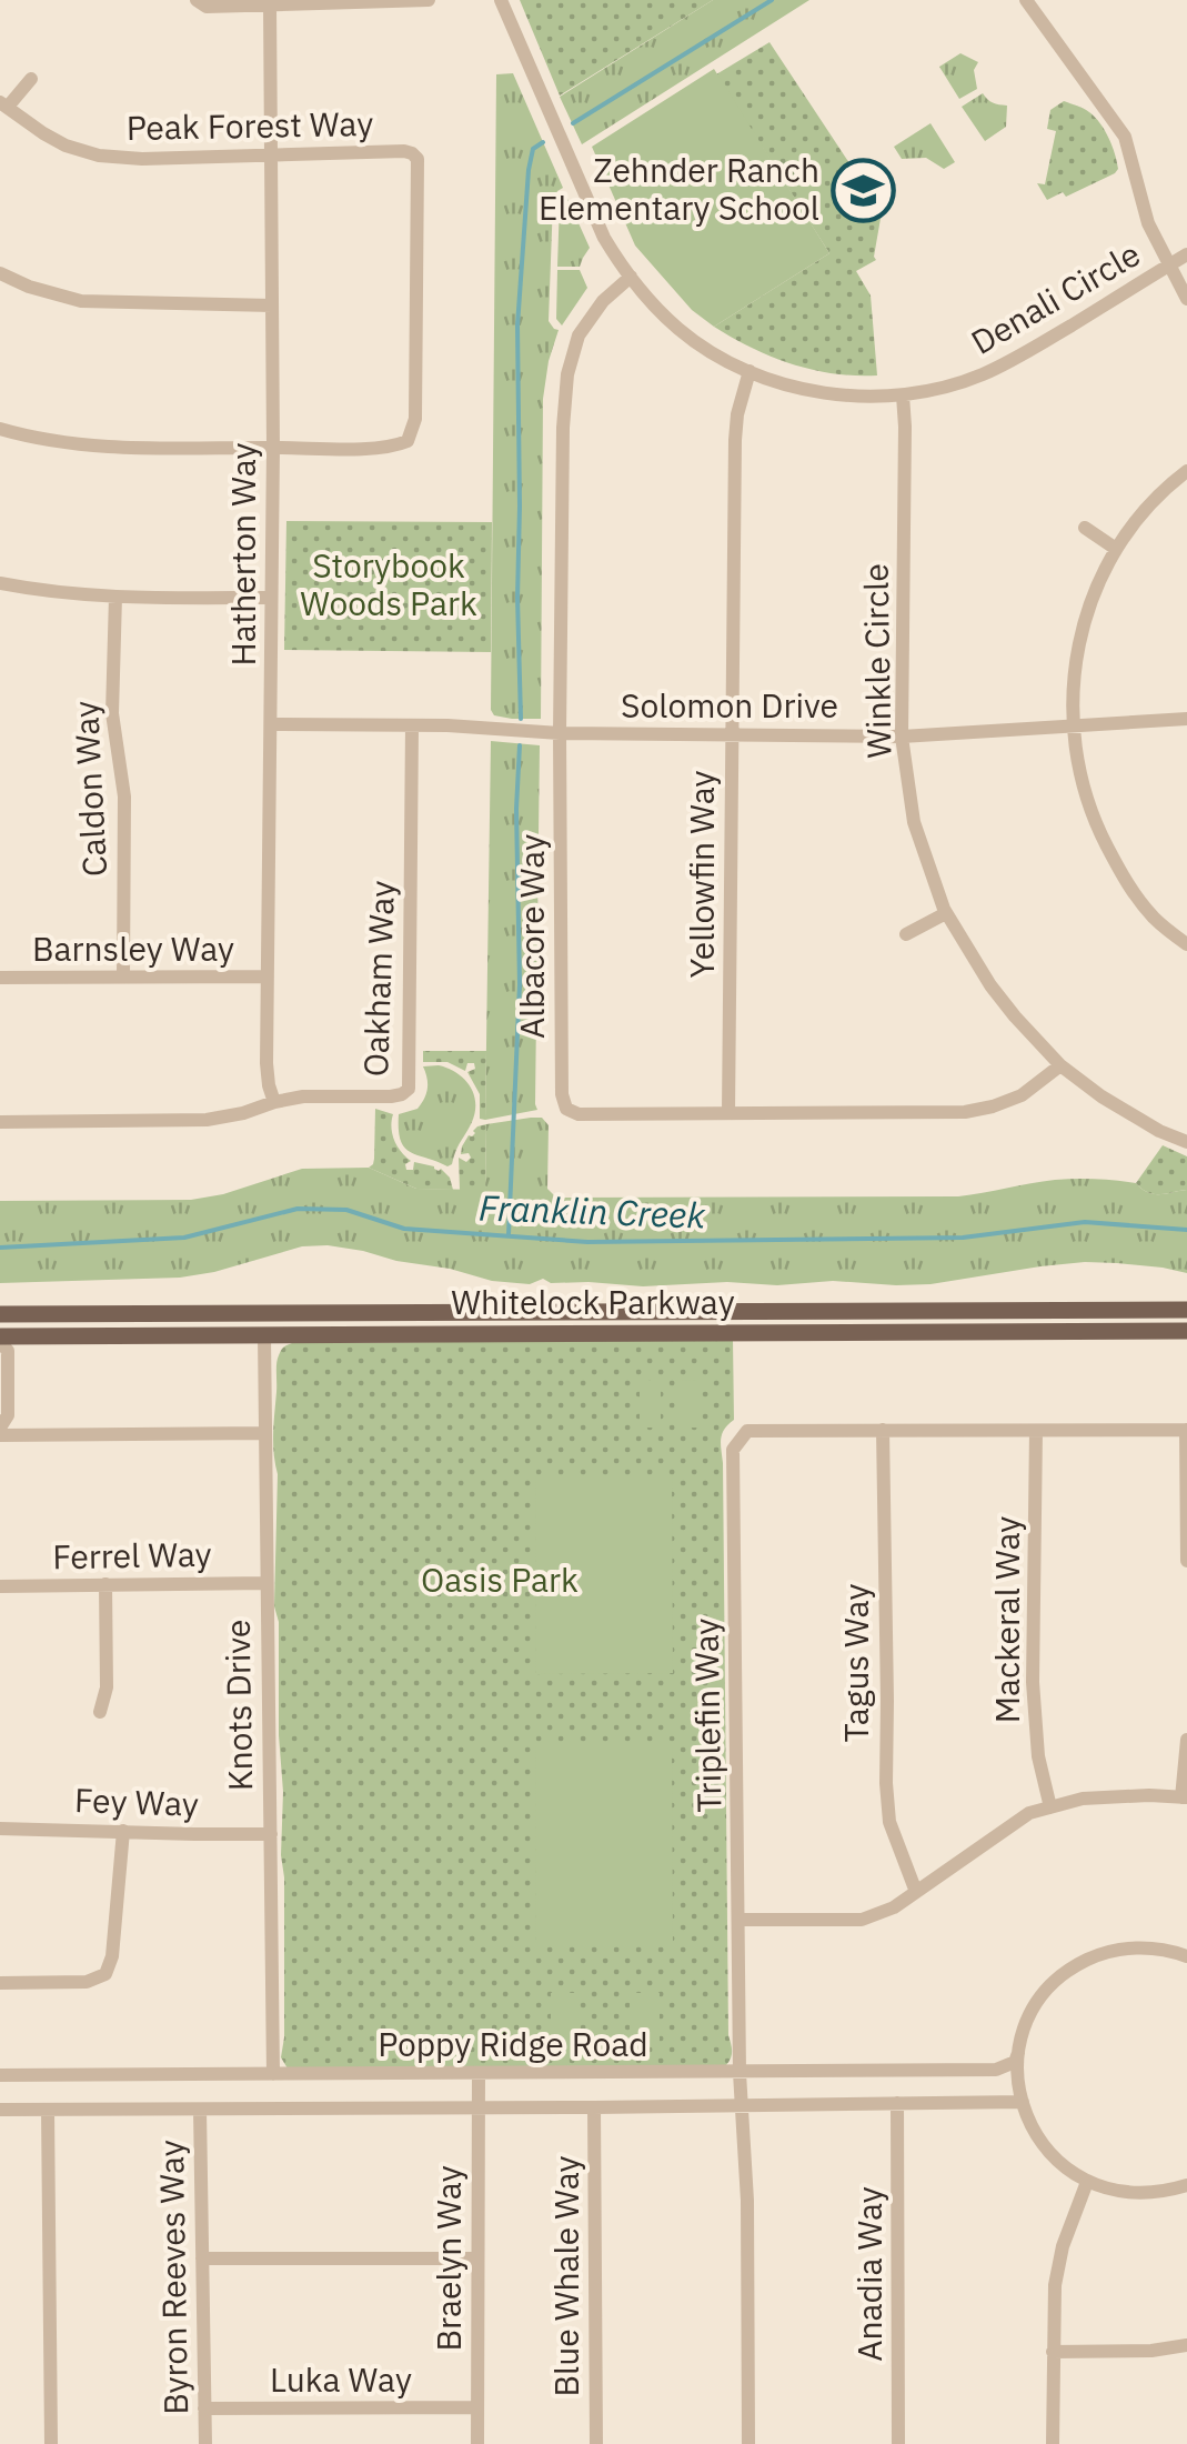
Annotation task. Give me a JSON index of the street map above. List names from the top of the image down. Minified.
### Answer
{"streets":{"main road":["Whitelock Parkway"],"street":["Peak Forest Way","Denali Circle","Hatherton Way","Winkle Circle","Solomon Drive","Caldon Way","Yellowfin Way","Albacore Way","Barnsley Way","Oakham Way","Ferrel Way","Mackeral Way","Tagus Way","Knots Drive","Triplefin Way","Fey Way","Poppy Ridge Road","Braelyn Way","Anadia Way","Blue Whale Way","Byron Reeves Way","Luka Way"]},"crossings":[["Peak Forest Way","Hatherton Way"],["Denali Circle","Winkle Circle"],["Denali Circle","Yellowfin Way"],["Denali Circle","Albacore Way"],["Hatherton Way","Solomon Drive"],["Hatherton Way","Barnsley Way"],["Hatherton Way","Oakham Way"],["Winkle Circle","Solomon Drive"],["Winkle Circle","Albacore Way"],["Solomon Drive","Yellowfin Way"],["Solomon Drive","Albacore Way"],["Solomon Drive","Oakham Way"],["Caldon Way","Barnsley Way"],["Yellowfin Way","Albacore Way"],["Whitelock Parkway","Knots Drive"],["Ferrel Way","Knots Drive"],["Mackeral Way","Triplefin Way"],["Tagus Way","Triplefin Way"],["Knots Drive","Fey Way"],["Knots Drive","Poppy Ridge Road"],["Triplefin Way","Poppy Ridge Road"],["Poppy Ridge Road","Braelyn Way"],["Poppy Ridge Road","Anadia Way"],["Poppy Ridge Road","Blue Whale Way"],["Poppy Ridge Road","Byron Reeves Way"],["Braelyn Way","Luka Way"],["Byron Reeves Way","Luka Way"]],"water":["Franklin Creek"],"parks":["Storybook Woods Park","Oasis Park"],"places":{"school or university":["Zehnder Ranch Elementary School"]}}
